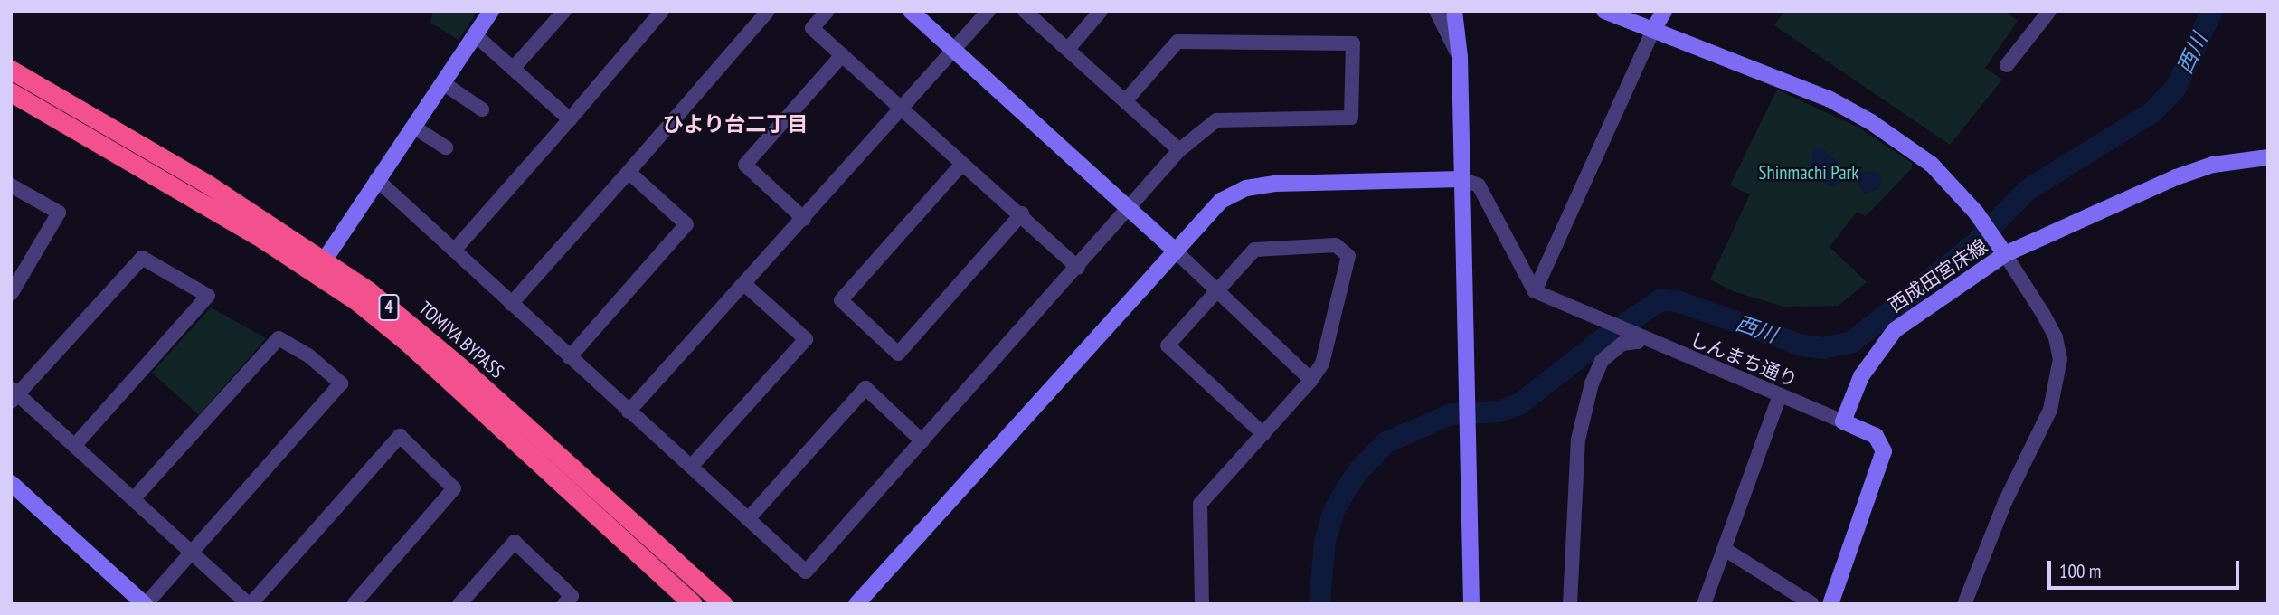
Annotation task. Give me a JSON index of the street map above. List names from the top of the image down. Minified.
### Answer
{"streets":{"highway":["4","TOMIYA BYPASS"],"street":["西成田宮床線","しんまち通り"]},"crossings":[["西成田宮床線","しんまち通り"]],"districts":["ひより台二丁目"],"water":["西川"],"parks":["Shinmachi Park"],"scale_bar":"100 m"}
